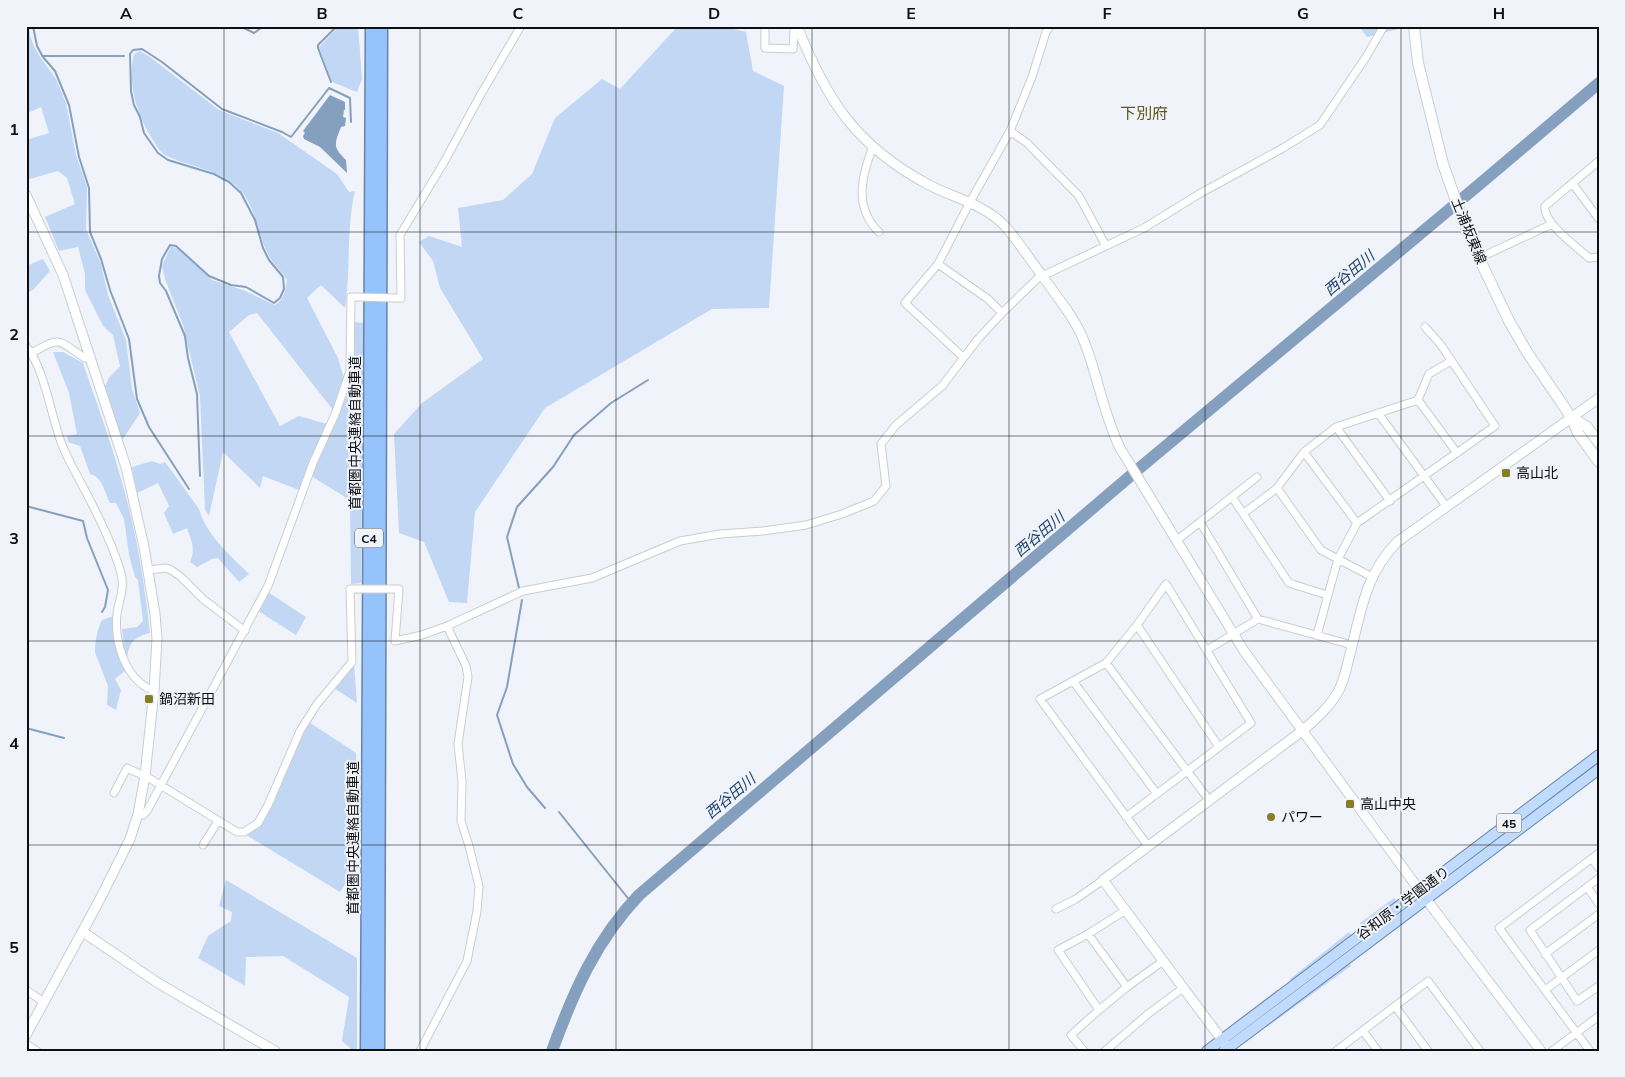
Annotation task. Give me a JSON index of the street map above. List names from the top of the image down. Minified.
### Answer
{"streets":{"highway":["首都圏中央連絡自動車道","C4"],"main road":["土浦坂東線","45","谷和原・学園通り"]},"districts":["下別府"],"water":["西谷田川"],"places":{"transit":["高山北","鍋沼新田","高山中央"],"other":["パワー"]},"grid":{"columns":["A","B","C","D","E","F","G","H"],"rows":["1","2","3","4","5"]}}
